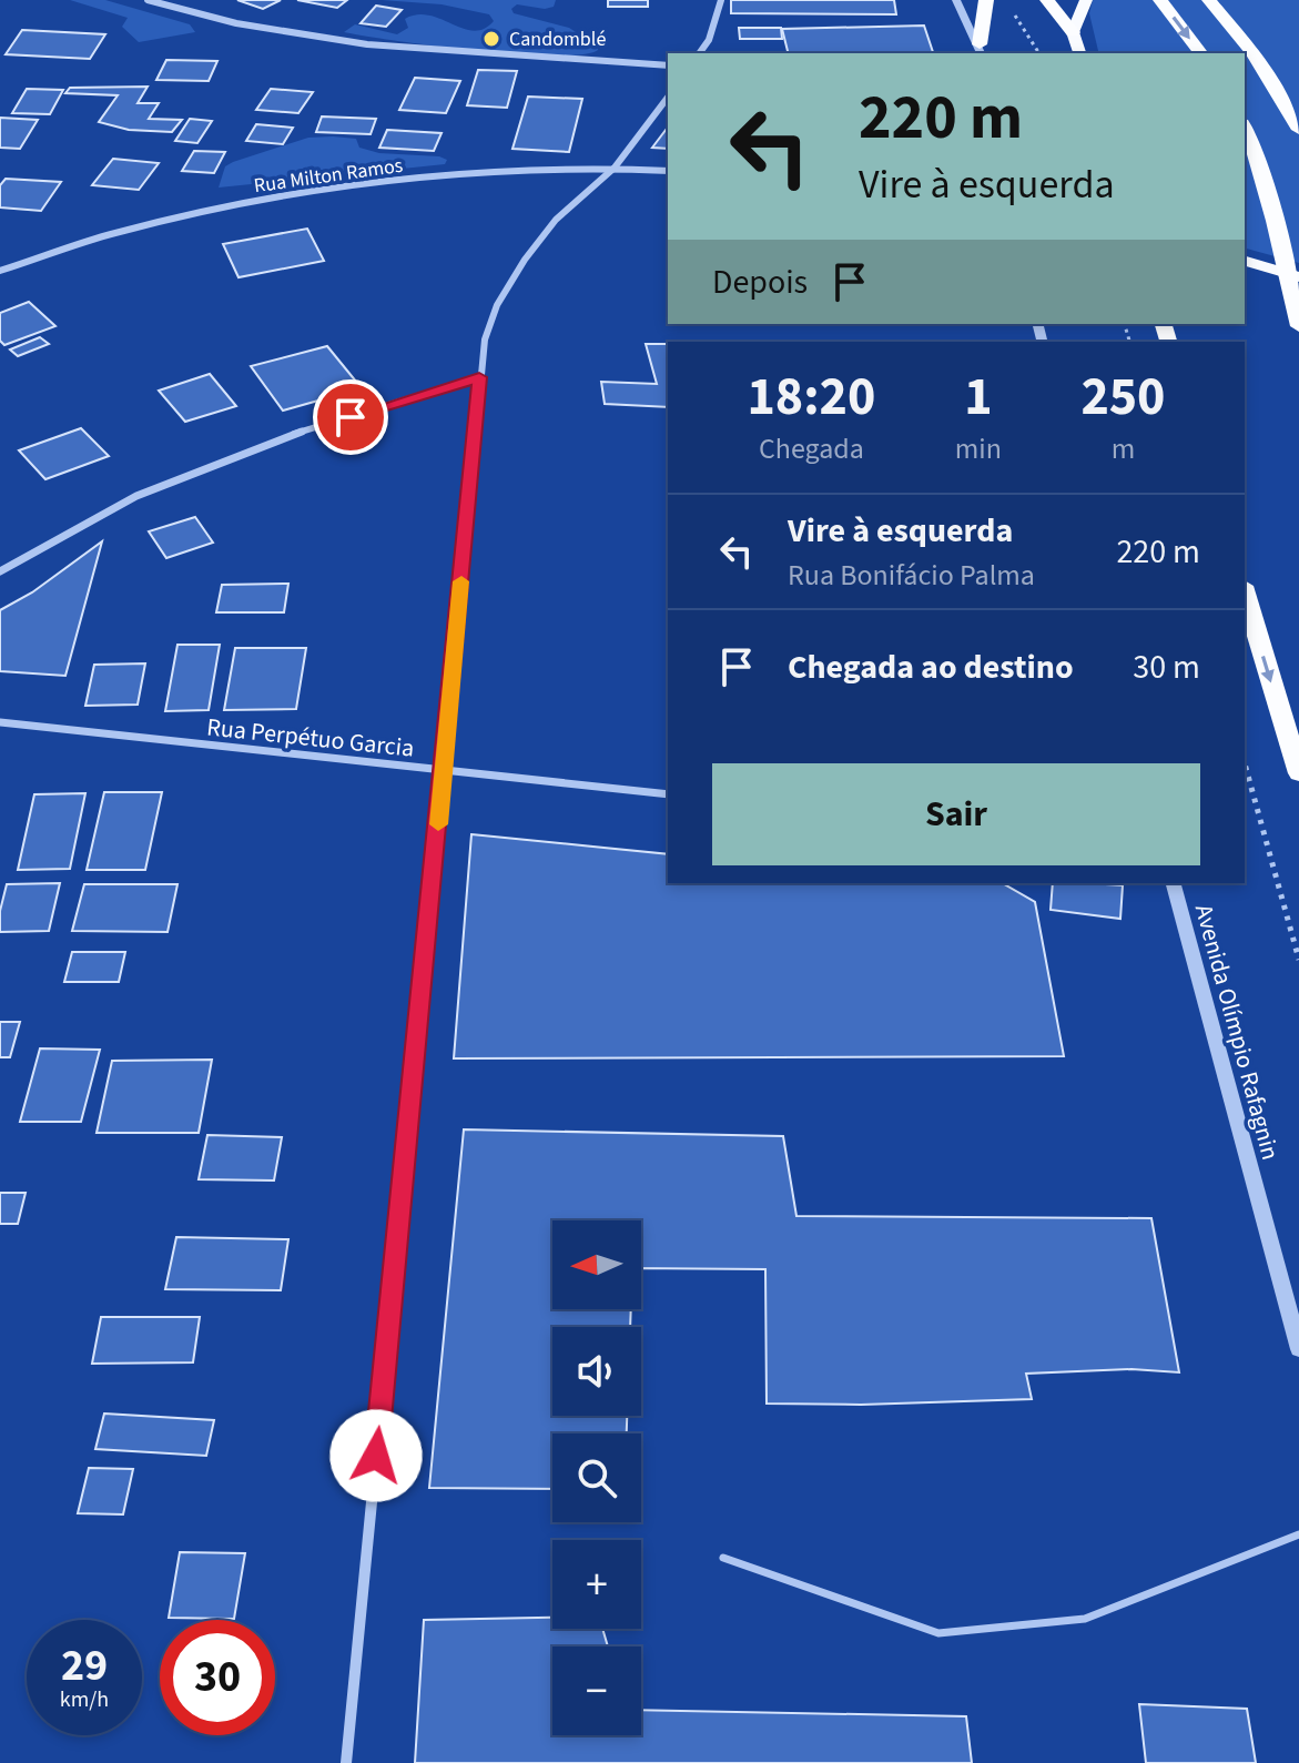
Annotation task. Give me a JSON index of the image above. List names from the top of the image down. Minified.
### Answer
{"streets":{"street":["Rua Milton Ramos","Rua Perpétuo Garcia","Avenida Olímpio Rafagnin"]},"places":["Candomblé"],"north":"left","page":{"turn":["220 m","Vire à esquerda"],"then":"Depois","eta":["18:20","Chegada","1","min","250","m"],"list":[{"name":"Vire à esquerda","note":"Rua Bonifácio Palma","value":"220 m"},{"name":"Chegada ao destino","value":"30 m"}],"buttons":"Sair","map_buttons":["+","−"],"speed":"29 km/h","limit":"30"}}
